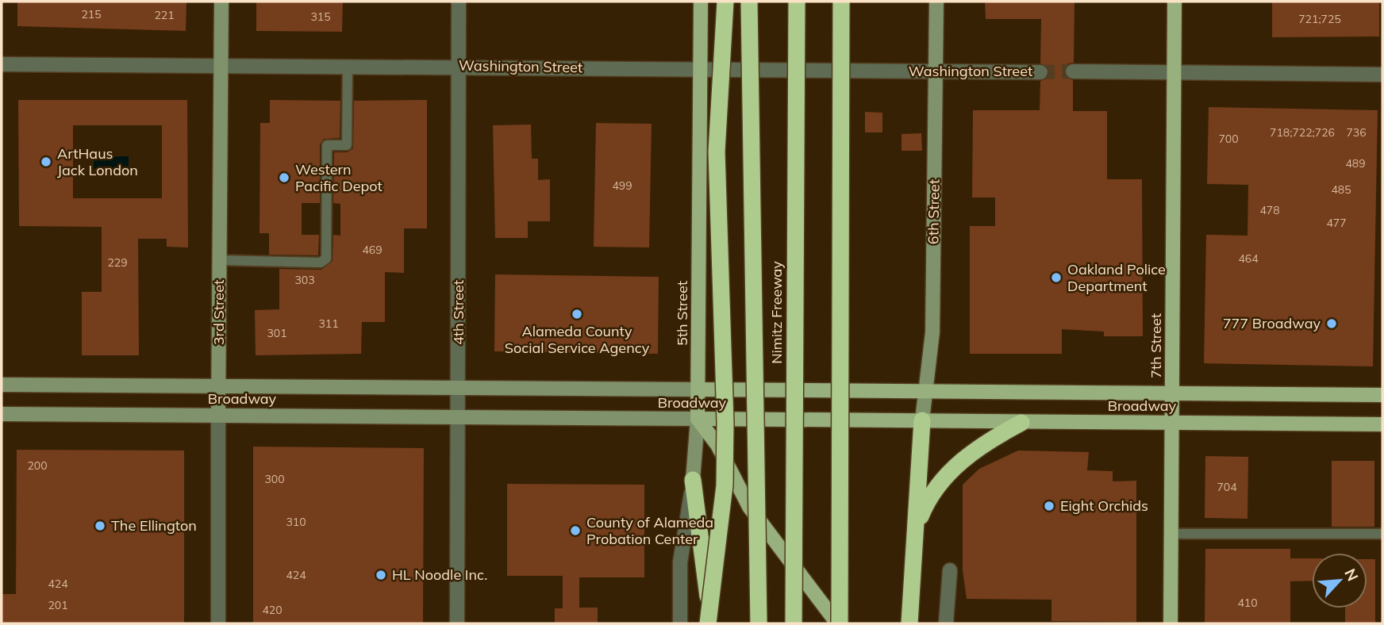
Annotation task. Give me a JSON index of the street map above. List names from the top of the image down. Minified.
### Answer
{"streets":{"highway":["Nimitz Freeway"],"main road":["5th Street","7th Street","Broadway"],"street":["Washington Street","6th Street","3rd Street","4th Street"]},"crossings":[["Washington Street","6th Street"],["Washington Street","3rd Street"],["Washington Street","4th Street"],["Washington Street","5th Street"],["6th Street","Broadway"],["3rd Street","Broadway"],["4th Street","Broadway"],["5th Street","Broadway"],["7th Street","Broadway"]],"places":["ArtHaus Jack London","Western Pacific Depot","Oakland Police Department","Alameda County Social Service Agency","777 Broadway","Eight Orchids","The Ellington","County of Alameda Probation Center","HL Noodle Inc."],"house_numbers":["215","221","315","721;725","718;722;726","736","700","489","499","485","478","477","469","464","229","303","311","301","200","300","704","310","424","424","410","201","420"],"north":"top right"}
